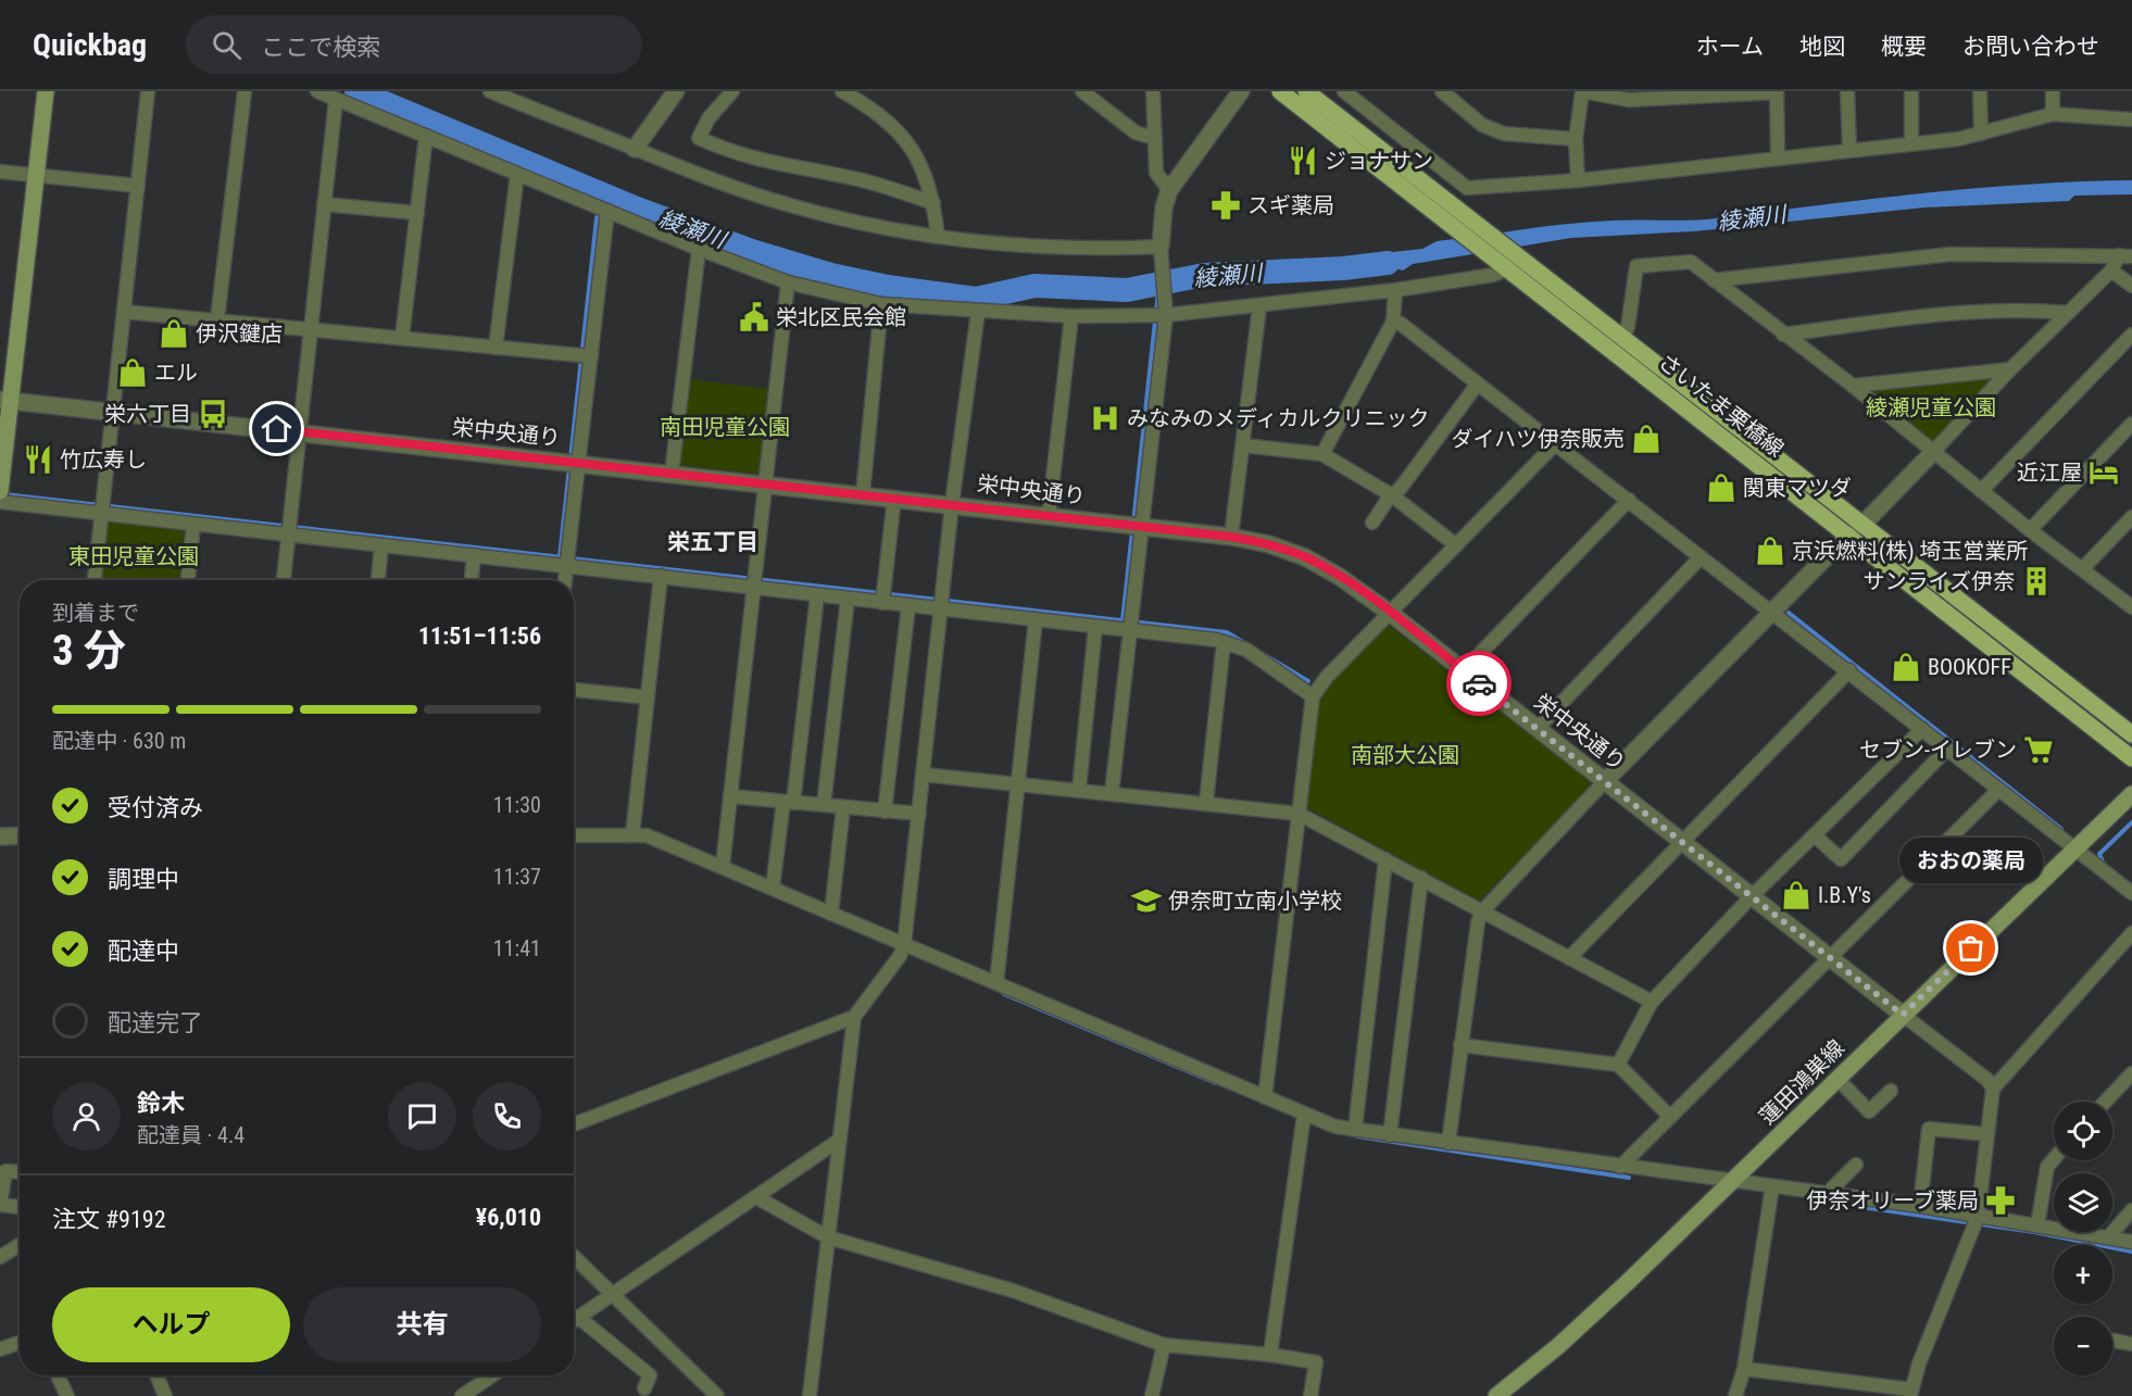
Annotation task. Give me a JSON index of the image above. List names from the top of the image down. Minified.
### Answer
{"streets":{"main road":["さいたま栗橋線","蓮田鴻巣線"],"street":["栄中央通り"]},"crossings":[["栄中央通り","蓮田鴻巣線"]],"districts":["栄五丁目"],"water":["綾瀬川"],"parks":["綾瀬児童公園","南田児童公園","東田児童公園","南部大公園"],"places":{"restaurant":["ジョナサン","竹広寿し"],"pharmacy":["スギ薬局","伊奈オリーブ薬局"],"public building":["栄北区民会館"],"shop":["伊沢鍵店","エル","ダイハツ伊奈販売","関東マツダ","京浜燃料(株) 埼玉営業所","BOOKOFF","I.B.Y's"],"bus stop":["栄六丁目"],"hospital":["みなみのメディカルクリニック"],"hotel":["近江屋"],"building":["サンライズ伊奈"],"supermarket":["セブン-イレブン"],"school or university":["伊奈町立南小学校"],"other":["おおの薬局"]},"page":{"header":"Quickbag","search":"ここで検索","nav":["ホーム","地図","概要","お問い合わせ"],"heading":["3 分","到着まで","11:51–11:56"],"panel":["鈴木","配達員 · 4.4","注文 #9192","¥6,010"],"bar":"配達中 · 630 m","list":[["受付済み","11:30"],["調理中","11:37"],["配達中","11:41"],"配達完了"],"bubble":"おおの薬局","map_buttons":["+","−"],"buttons":["ヘルプ","共有"]}}
